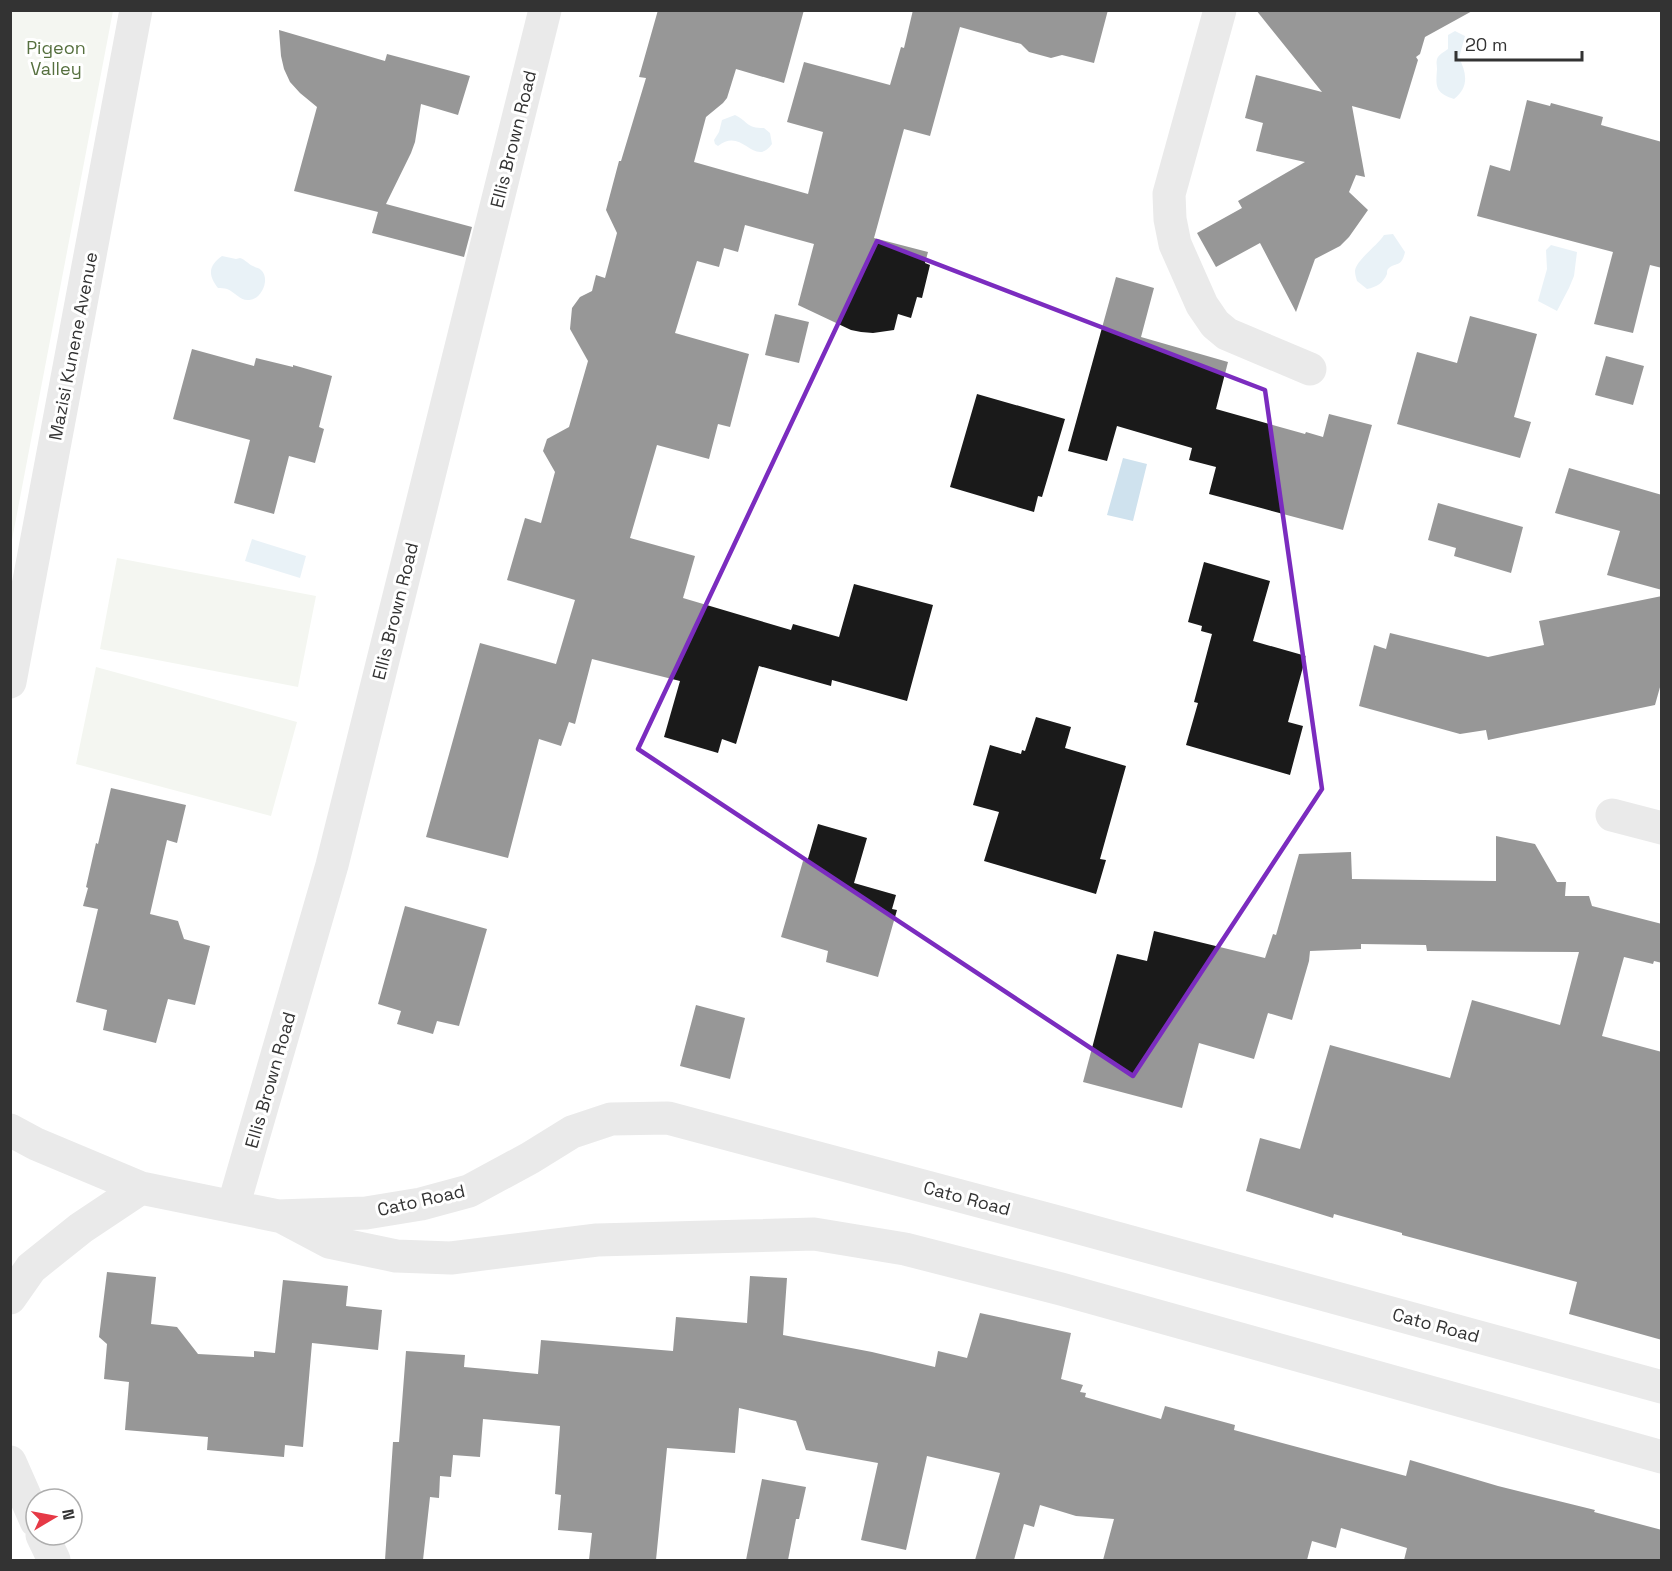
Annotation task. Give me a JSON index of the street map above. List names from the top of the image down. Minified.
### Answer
{"streets":{"street":["Ellis Brown Road","Mazisi Kunene Avenue","Cato Road"]},"crossings":[["Ellis Brown Road","Cato Road"]],"parks":["Pigeon Valley"],"scale_bar":"20 m","north":"right"}
